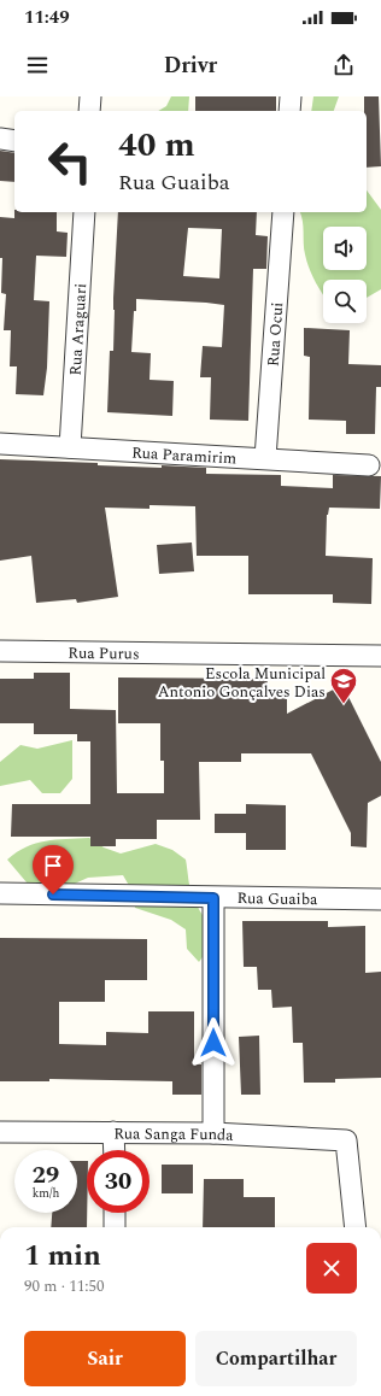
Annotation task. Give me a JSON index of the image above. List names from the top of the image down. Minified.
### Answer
{"streets":{"street":["Rua Araguari","Rua Ocui","Rua Paramirim","Rua Purus","Rua Guaiba","Rua Sanga Funda"]},"crossings":[["Rua Araguari","Rua Paramirim"],["Rua Ocui","Rua Paramirim"]],"places":{"school or university":["Escola Municipal Antonio Gonçalves Dias"]},"page":{"status":"11:49","header":"Drivr","turn":["40 m","Rua Guaiba"],"speed":"29 km/h","limit":"30","heading":["1 min","90 m · 11:50"],"buttons":["Sair","Compartilhar"]}}
